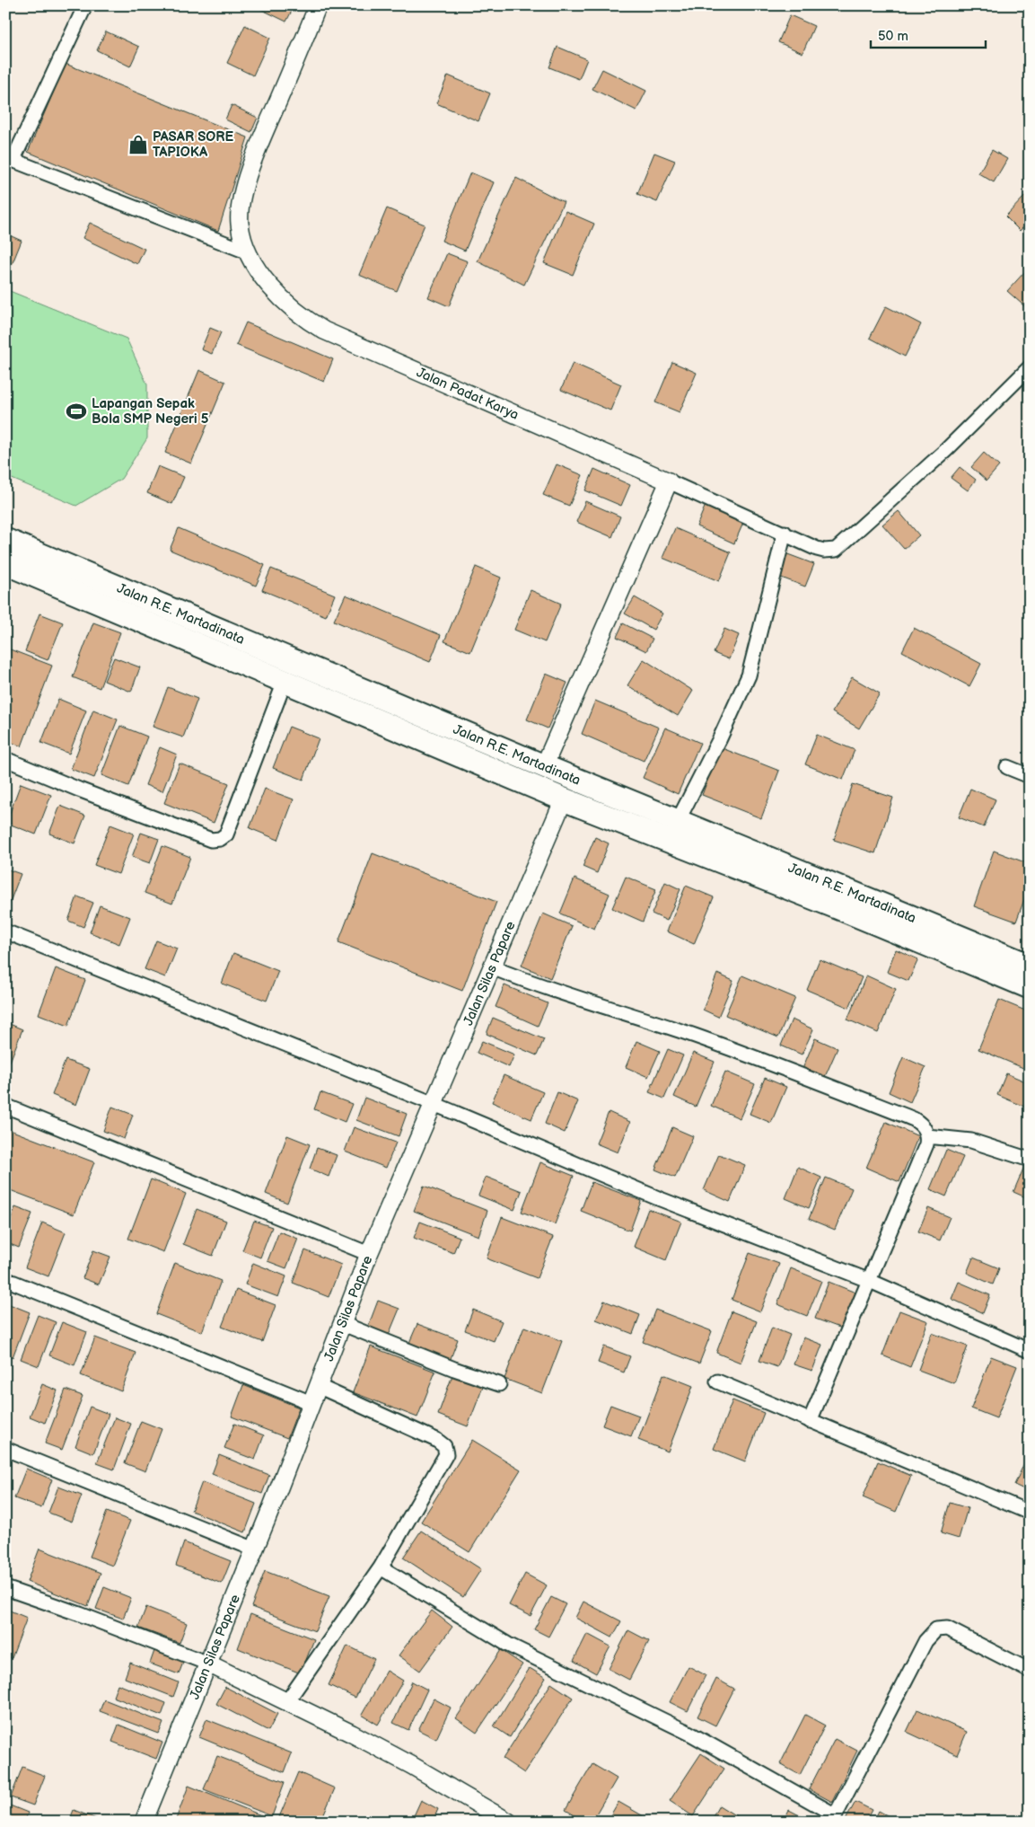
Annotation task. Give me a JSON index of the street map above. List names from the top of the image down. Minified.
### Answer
{"streets":{"highway":["Jalan R.E. Martadinata"],"street":["Jalan Padat Karya","Jalan Silas Papare"]},"crossings":[["Jalan R.E. Martadinata","Jalan Silas Papare"]],"places":{"shop":["PASAR SORE TAPIOKA"],"sports":["Lapangan Sepak Bola SMP Negeri 5"]},"scale_bar":"50 m"}
